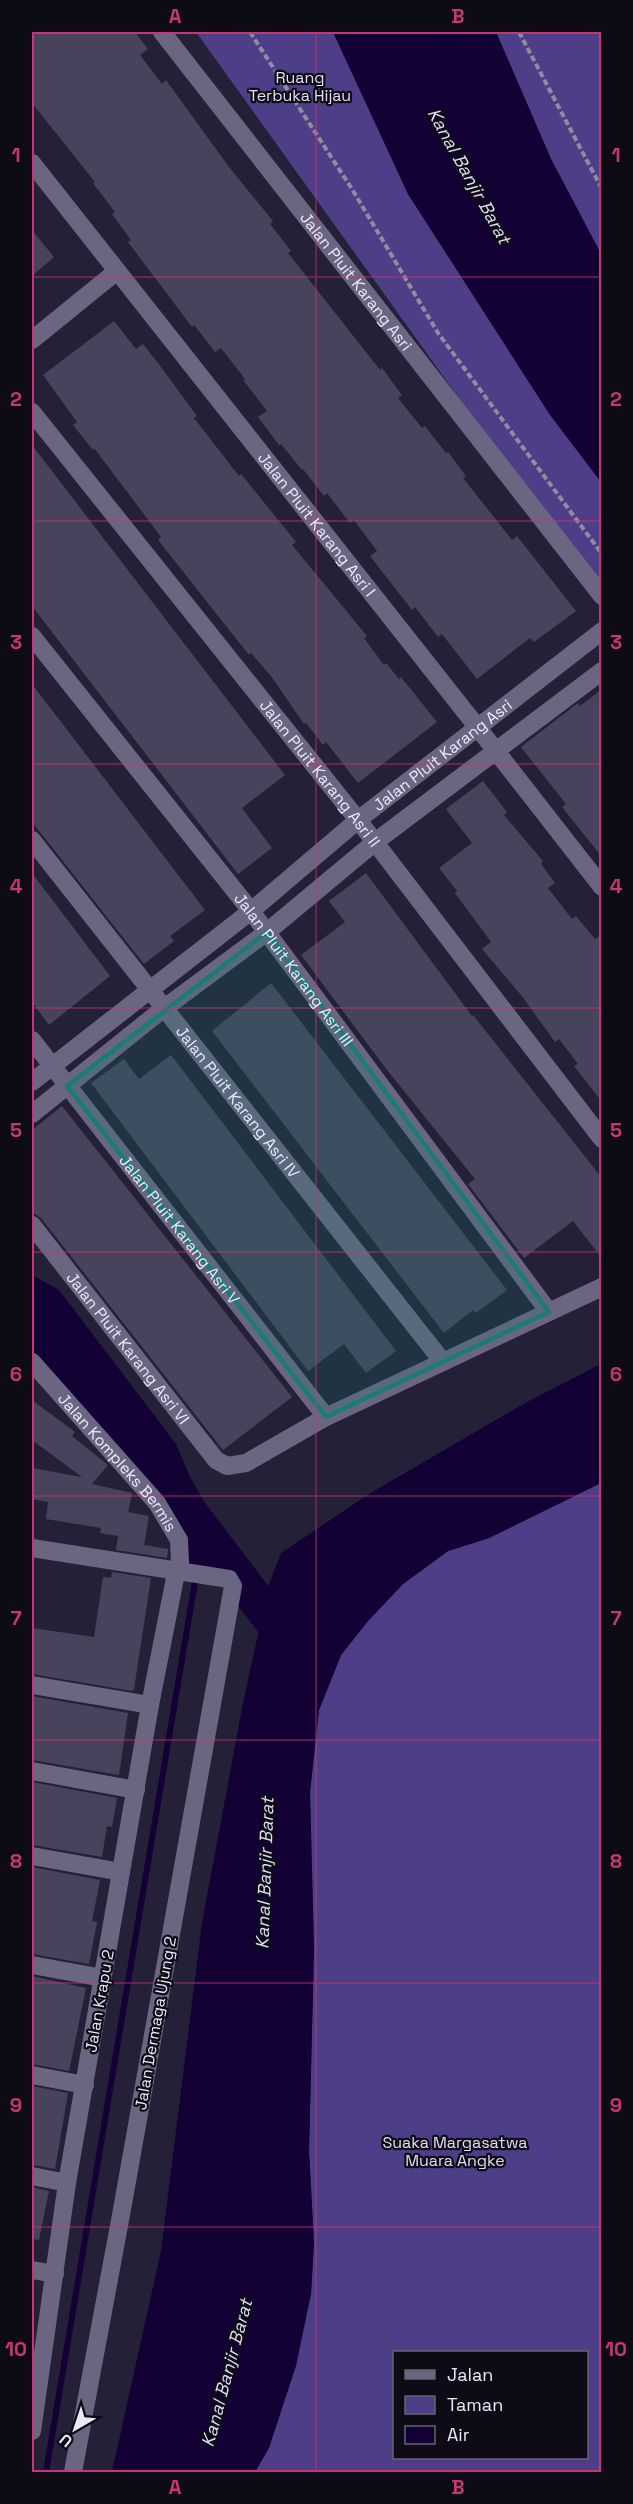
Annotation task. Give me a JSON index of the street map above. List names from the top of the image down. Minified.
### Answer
{"streets":{"street":["Jalan Pluit Karang Asri","Jalan Pluit Karang Asri I","Jalan Pluit Karang Asri II","Jalan Pluit Karang Asri III","Jalan Pluit Karang Asri IV","Jalan Pluit Karang Asri V","Jalan Pluit Karang Asri VI","Jalan Kompleks Bermis","Jalan Krapu 2","Jalan Dermaga Ujung 2"]},"crossings":[["Jalan Pluit Karang Asri","Jalan Pluit Karang Asri I"],["Jalan Pluit Karang Asri","Jalan Pluit Karang Asri II"],["Jalan Pluit Karang Asri","Jalan Pluit Karang Asri III"],["Jalan Pluit Karang Asri","Jalan Pluit Karang Asri IV"],["Jalan Pluit Karang Asri","Jalan Pluit Karang Asri V"],["Jalan Pluit Karang Asri V","Jalan Pluit Karang Asri VI"],["Jalan Kompleks Bermis","Jalan Krapu 2"],["Jalan Kompleks Bermis","Jalan Dermaga Ujung 2"],["Jalan Krapu 2","Jalan Dermaga Ujung 2"]],"water":["Kanal Banjir Barat"],"parks":["Ruang Terbuka Hijau","Suaka Margasatwa Muara Angke"],"legend":["Jalan","Taman","Air"],"north":"bottom left","grid":{"columns":["A","B"],"rows":["1","2","3","4","5","6","7","8","9","10"]}}
